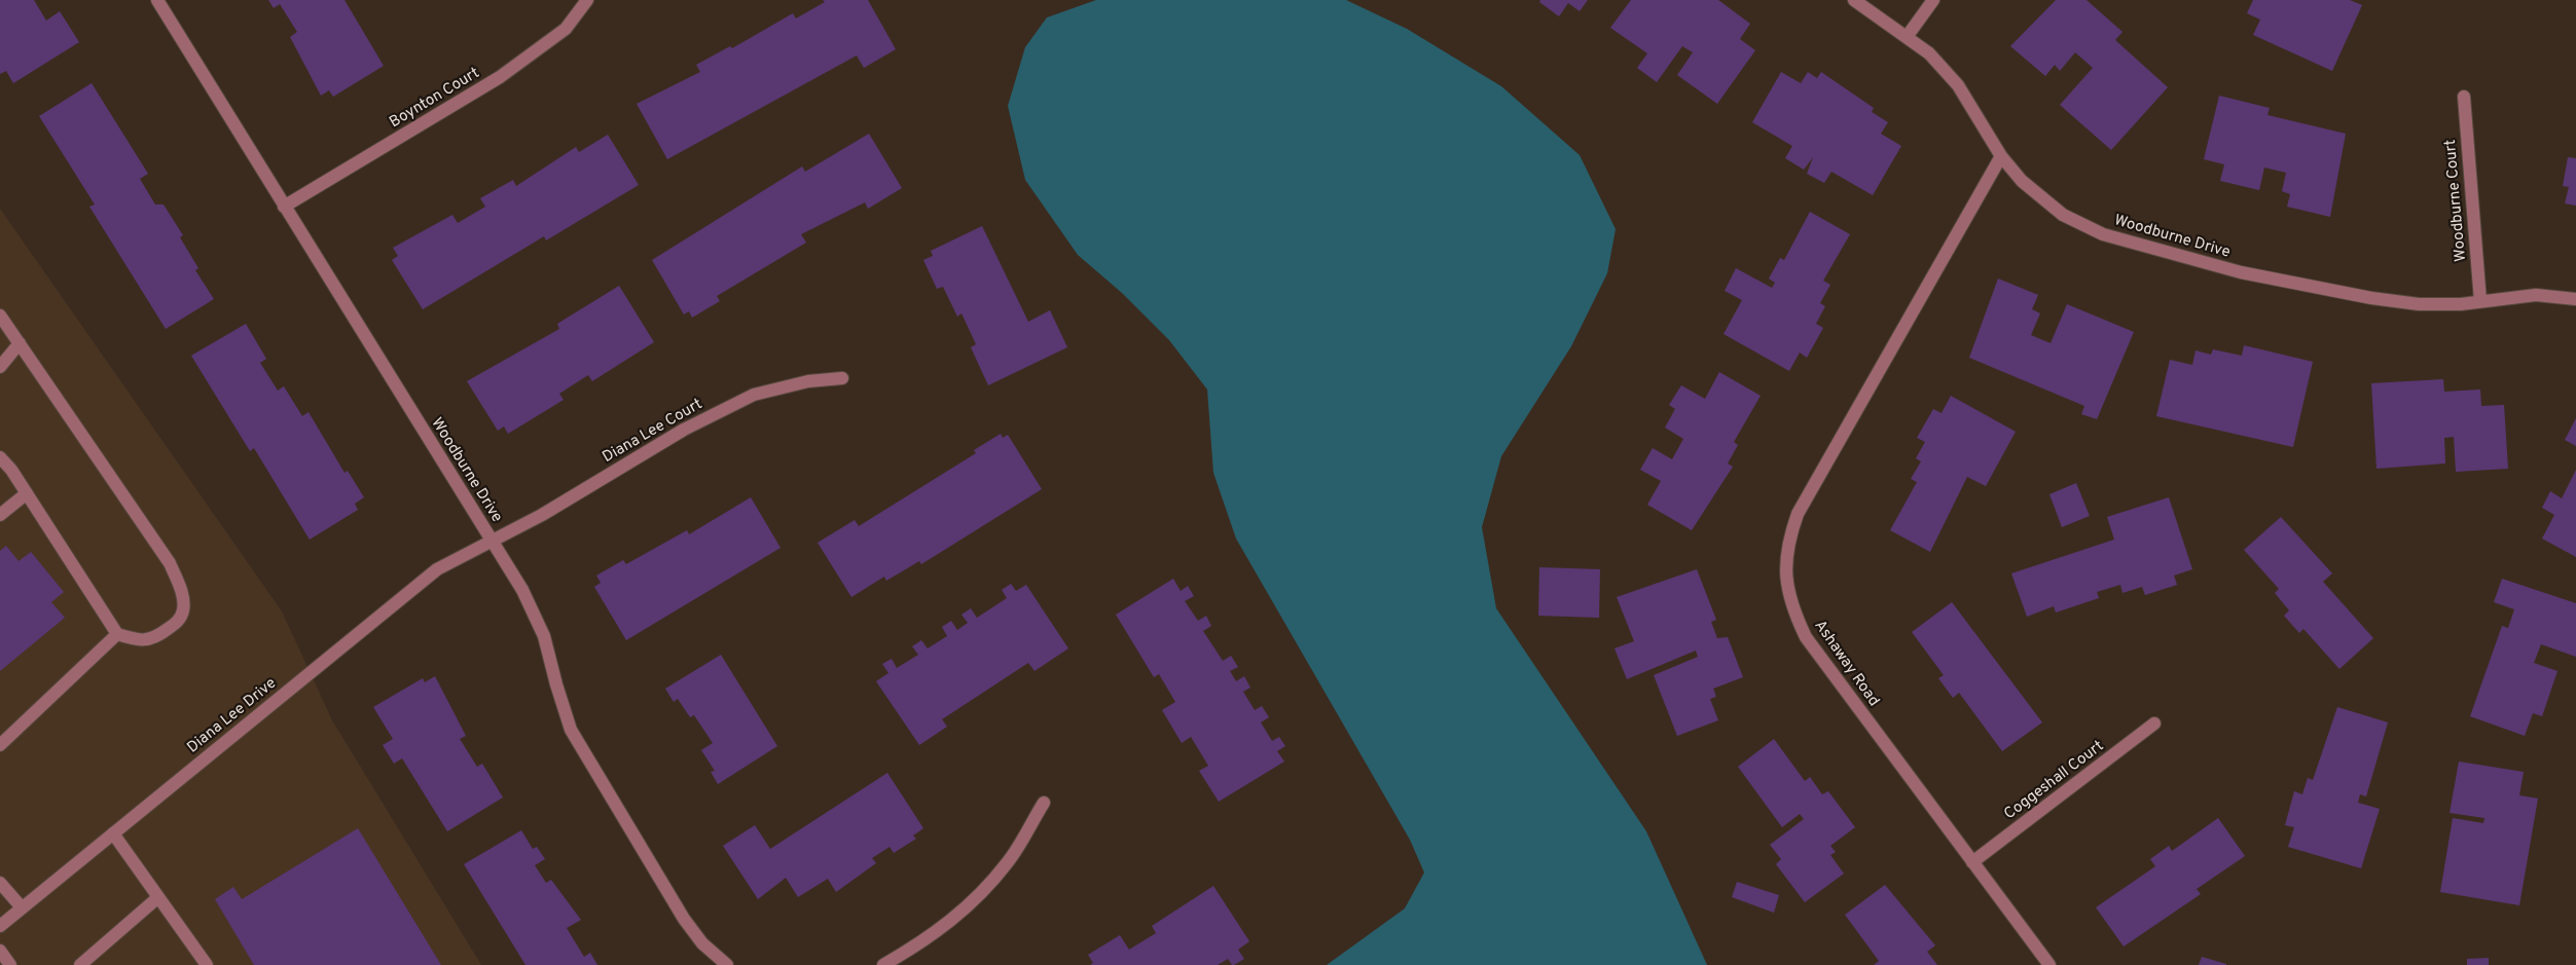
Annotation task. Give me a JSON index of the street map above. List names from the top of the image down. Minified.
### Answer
{"streets":{"street":["Boynton Court","Woodburne Court","Woodburne Drive","Diana Lee Court","Ashaway Road","Diana Lee Drive","Coggeshall Court"]},"crossings":[["Boynton Court","Woodburne Drive"],["Woodburne Court","Woodburne Drive"],["Woodburne Drive","Diana Lee Court"],["Woodburne Drive","Ashaway Road"],["Woodburne Drive","Diana Lee Drive"],["Diana Lee Court","Diana Lee Drive"],["Ashaway Road","Coggeshall Court"]]}
